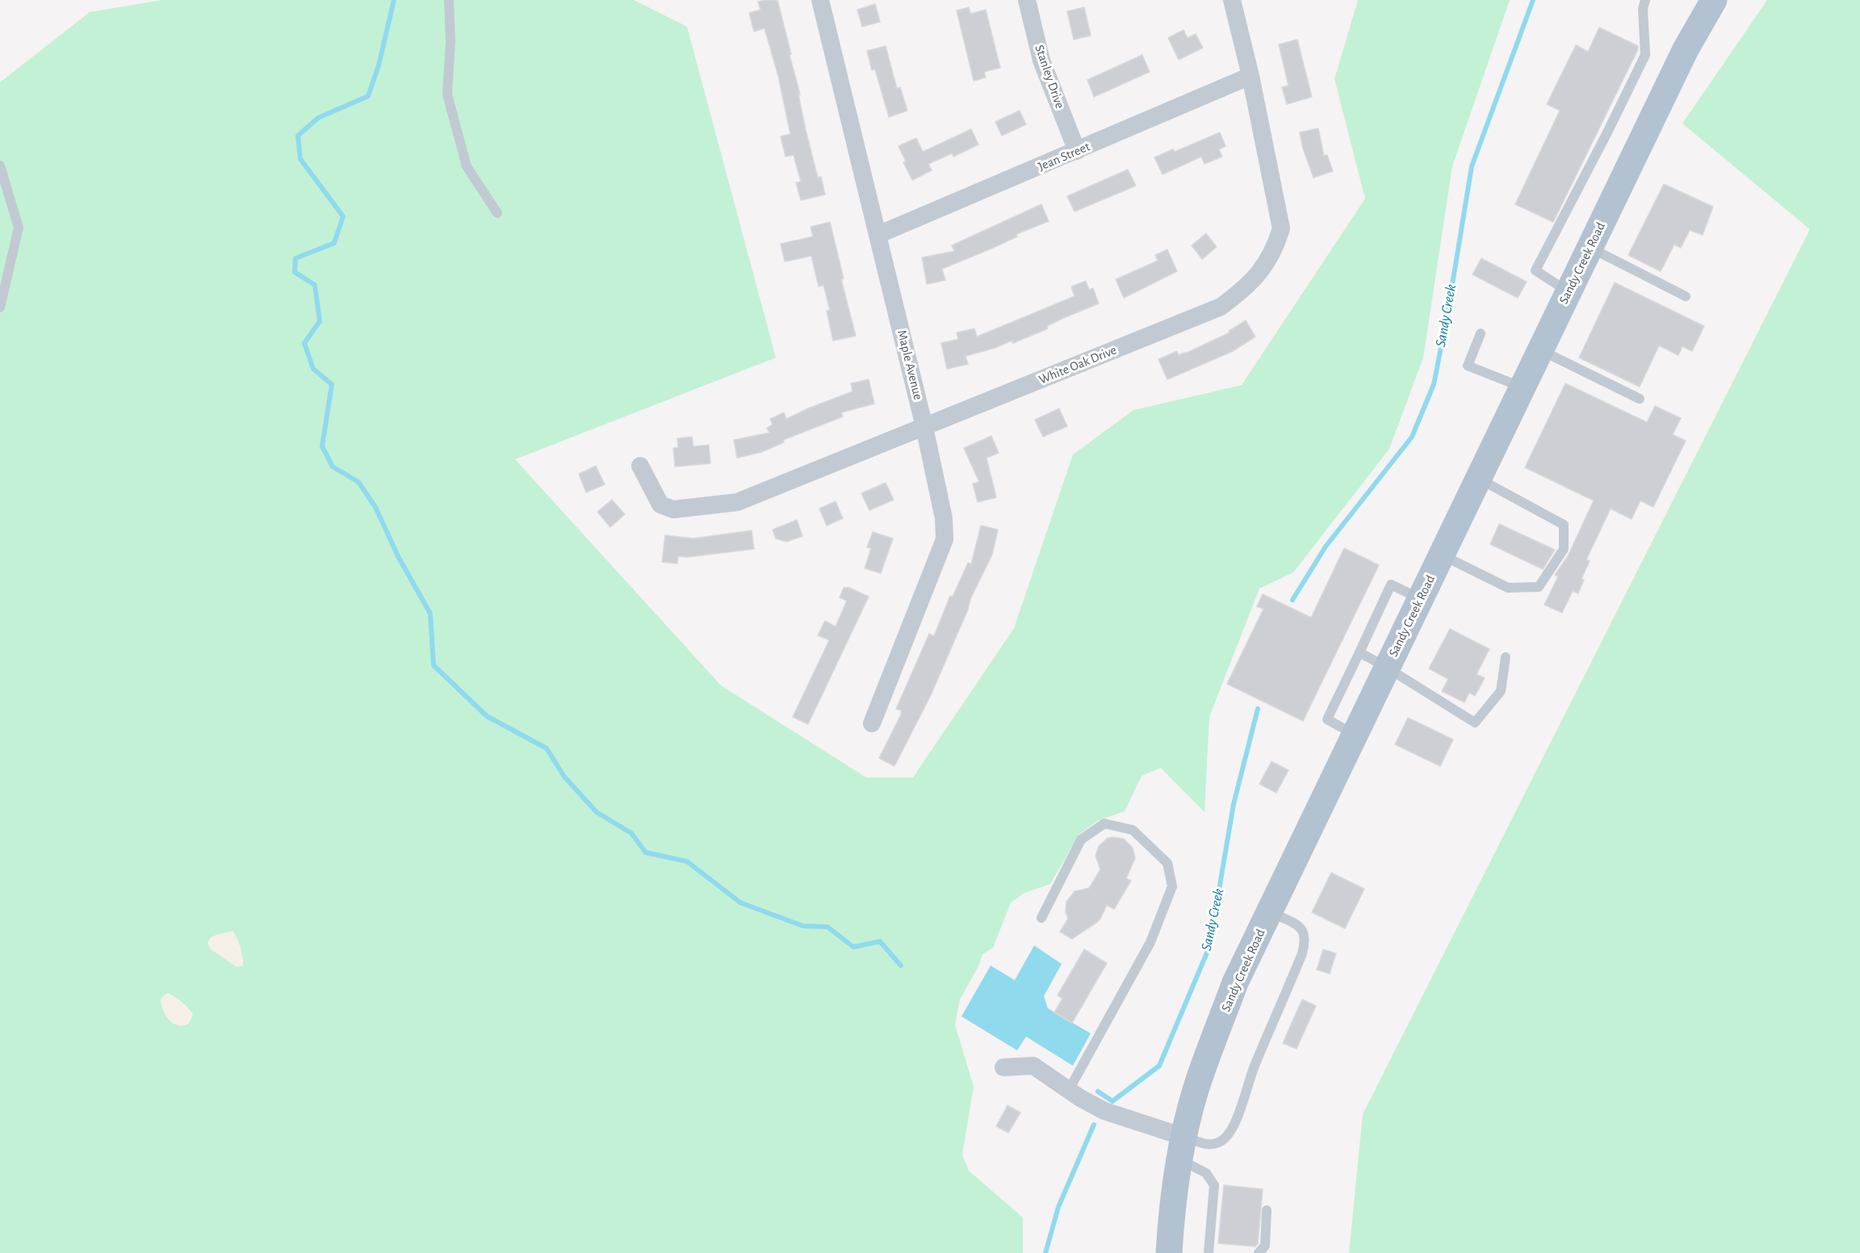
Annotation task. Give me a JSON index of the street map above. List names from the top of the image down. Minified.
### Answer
{"streets":{"main road":["Sandy Creek Road"],"street":["Stanley Drive","Jean Street","Maple Avenue","White Oak Drive"]},"crossings":[["Stanley Drive","Jean Street"],["Jean Street","Maple Avenue"],["Jean Street","White Oak Drive"],["Maple Avenue","White Oak Drive"]],"water":["Sandy Creek"]}
